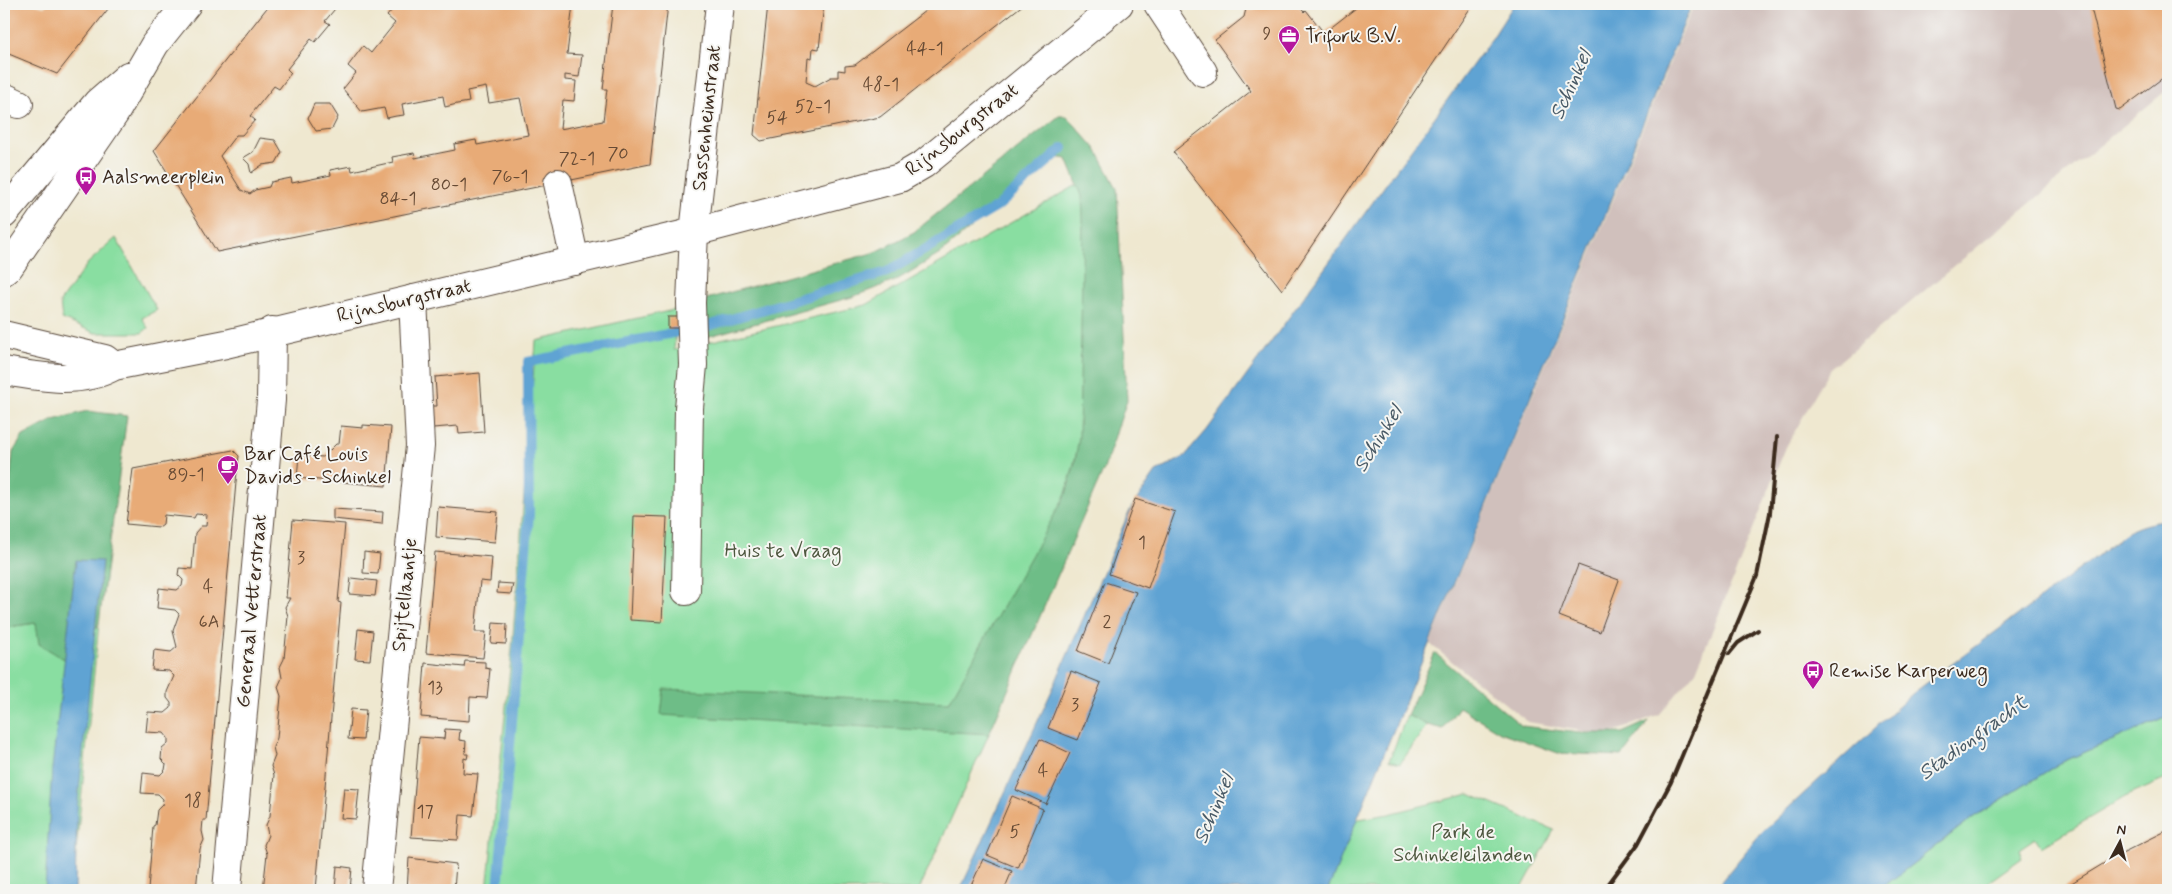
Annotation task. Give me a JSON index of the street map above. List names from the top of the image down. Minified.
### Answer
{"streets":{"street":["Sassenheimstraat","Rijnsburgstraat","Spijtellaantje","Generaal Vetterstraat"]},"crossings":[["Sassenheimstraat","Rijnsburgstraat"],["Rijnsburgstraat","Spijtellaantje"],["Rijnsburgstraat","Generaal Vetterstraat"]],"water":["Schinkel","Stadiongracht"],"parks":["Huis te Vraag","Park de Schinkeleilanden"],"places":{"office":["Trifork B.V."],"bus stop":["Aalsmeerplein","Remise Karperweg"],"cafe":["Bar Café Louis Davids - Schinkel"]},"house_numbers":["9","44-1","48-1","52-1","54","70","72-1","76-1","80-1","84-1","89-1","1","3","4","6A","2","13","3","4","18","17","5"],"north":"top"}
